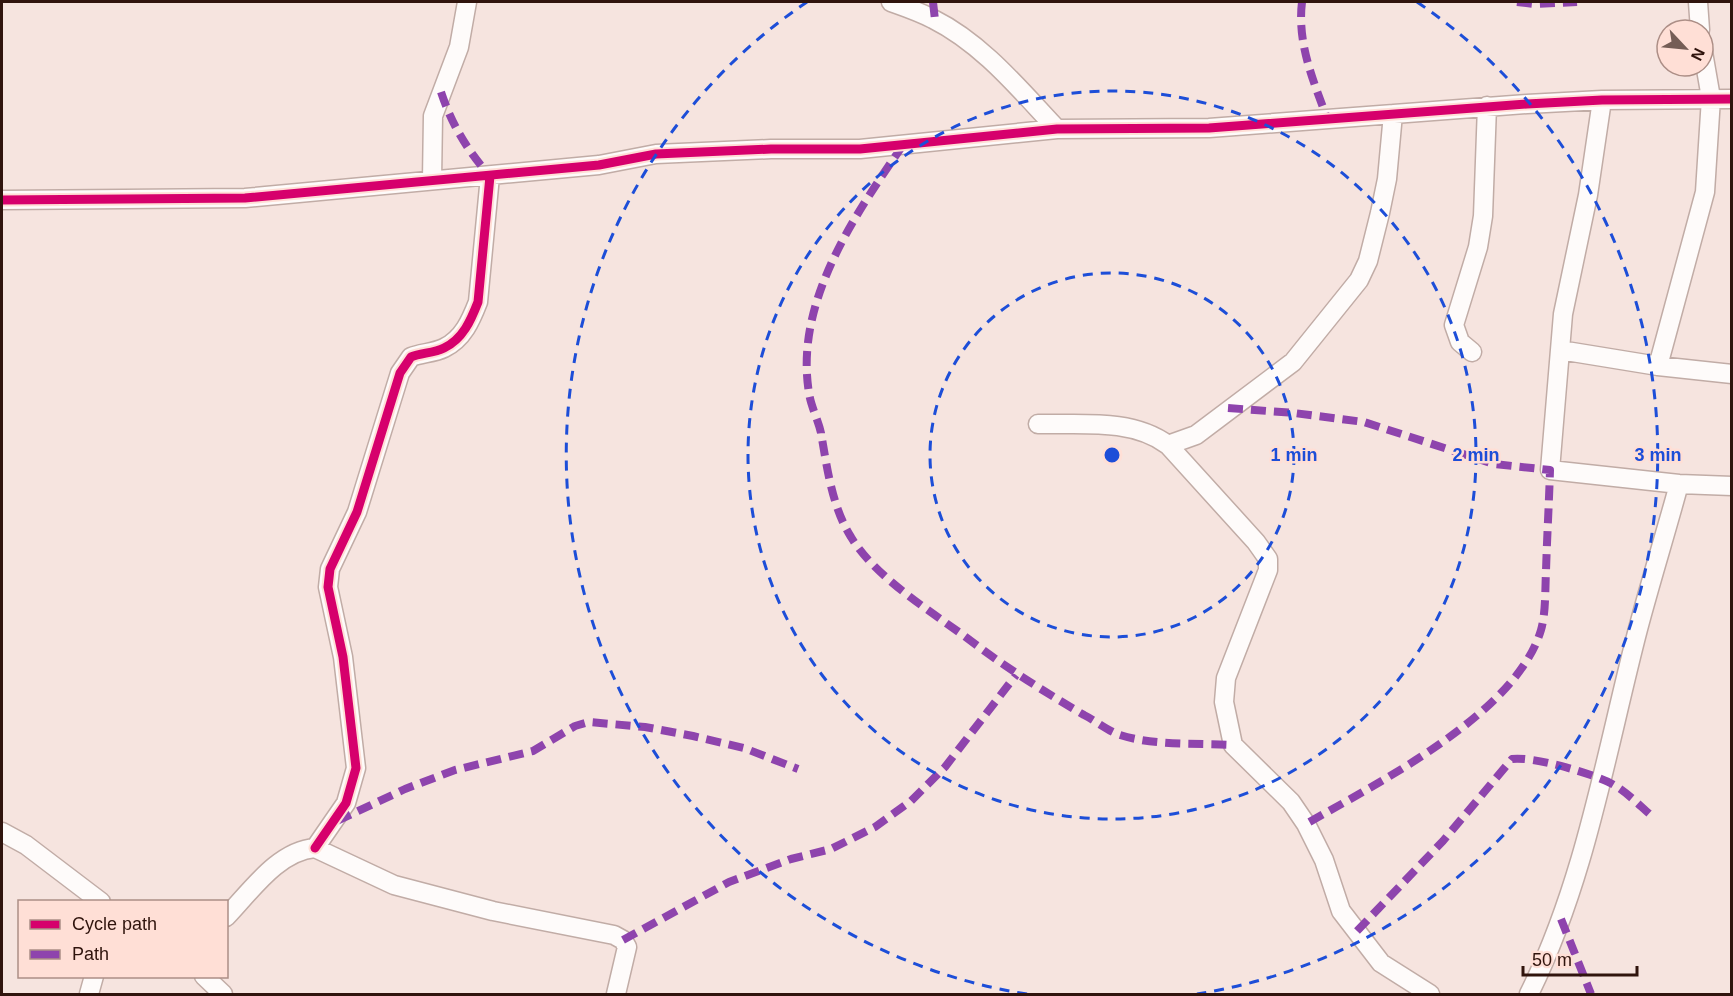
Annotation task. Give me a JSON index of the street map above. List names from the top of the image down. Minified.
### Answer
{"legend":["Cycle path","Path"],"scale_bar":"50 m","north":"bottom right","rings":["1 min","2 min","3 min"]}
